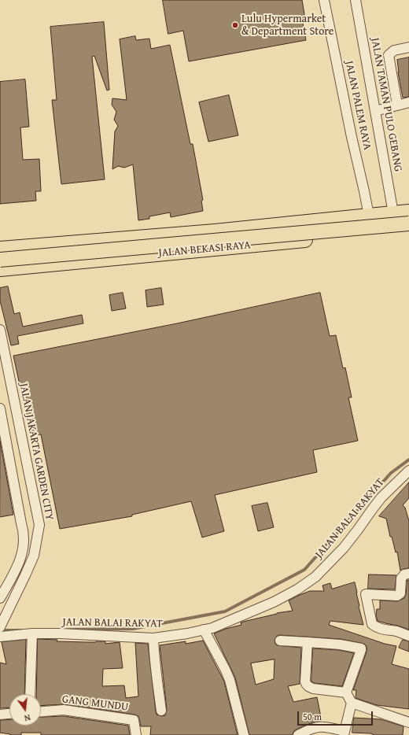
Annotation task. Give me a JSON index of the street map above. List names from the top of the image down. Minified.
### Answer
{"streets":{"highway":["JALAN BEKASI RAYA"],"street":["JALAN TAMAN PULO GEBANG","JALAN PALEM RAYA","JALAN JAKARTA GARDEN CITY","JALAN BALAI RAKYAT","GANG MUNDU"]},"crossings":[["JALAN TAMAN PULO GEBANG","JALAN BEKASI RAYA"],["JALAN PALEM RAYA","JALAN BEKASI RAYA"]],"places":["Lulu Hypermarket & Department Store"],"scale_bar":"50 m","north":"bottom"}
